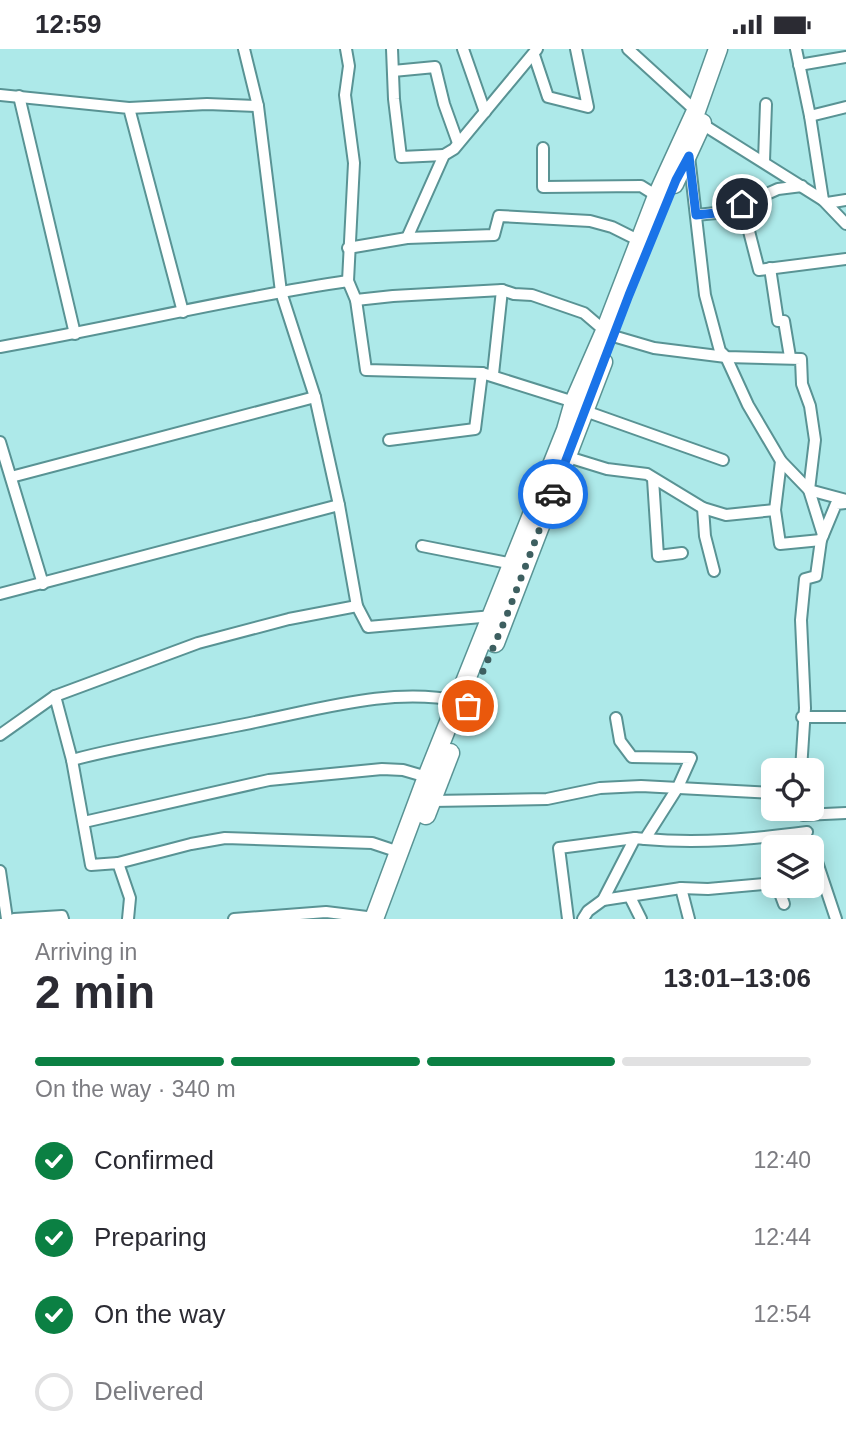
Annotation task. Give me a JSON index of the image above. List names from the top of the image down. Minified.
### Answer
{"page":{"status":"12:59","heading":["2 min","Arriving in","13:01–13:06"],"bar":"On the way · 340 m","list":[["Confirmed","12:40"],["Preparing","12:44"],["On the way","12:54"],"Delivered"]}}
